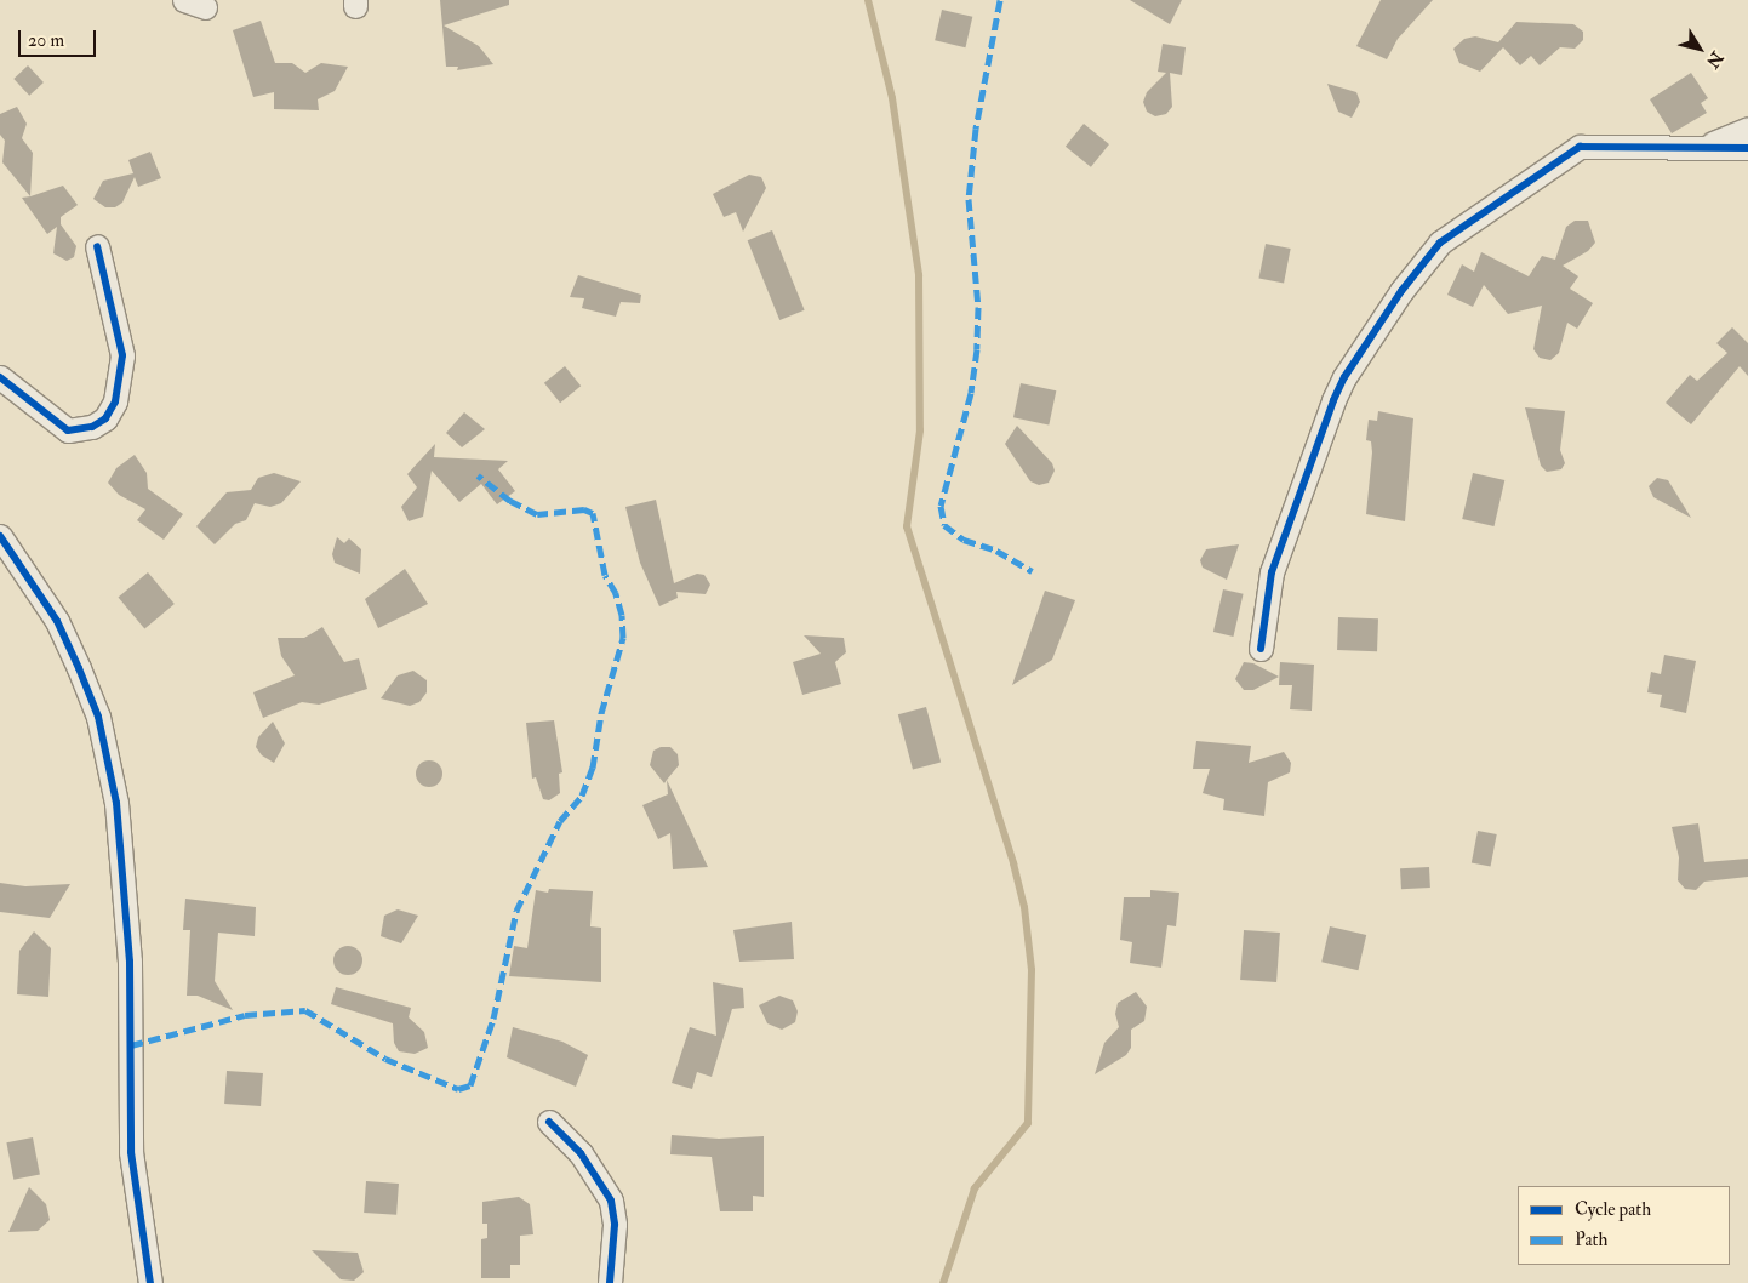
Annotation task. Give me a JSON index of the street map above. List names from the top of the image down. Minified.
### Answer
{"legend":["Cycle path","Path"],"scale_bar":"20 m","north":"bottom right"}
